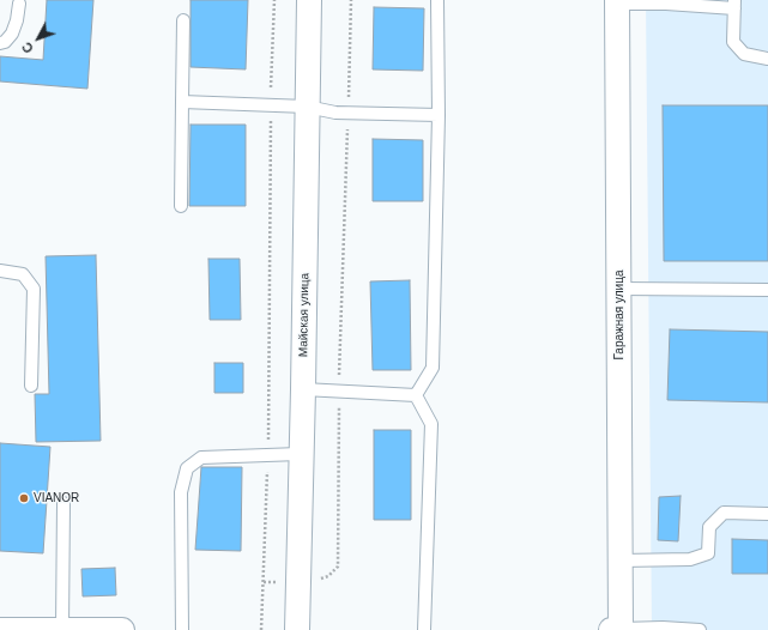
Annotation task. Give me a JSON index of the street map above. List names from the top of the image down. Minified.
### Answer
{"streets":{"street":["Майская улица","Гаражная улица"]},"places":["VIANOR"],"north":"bottom left"}
